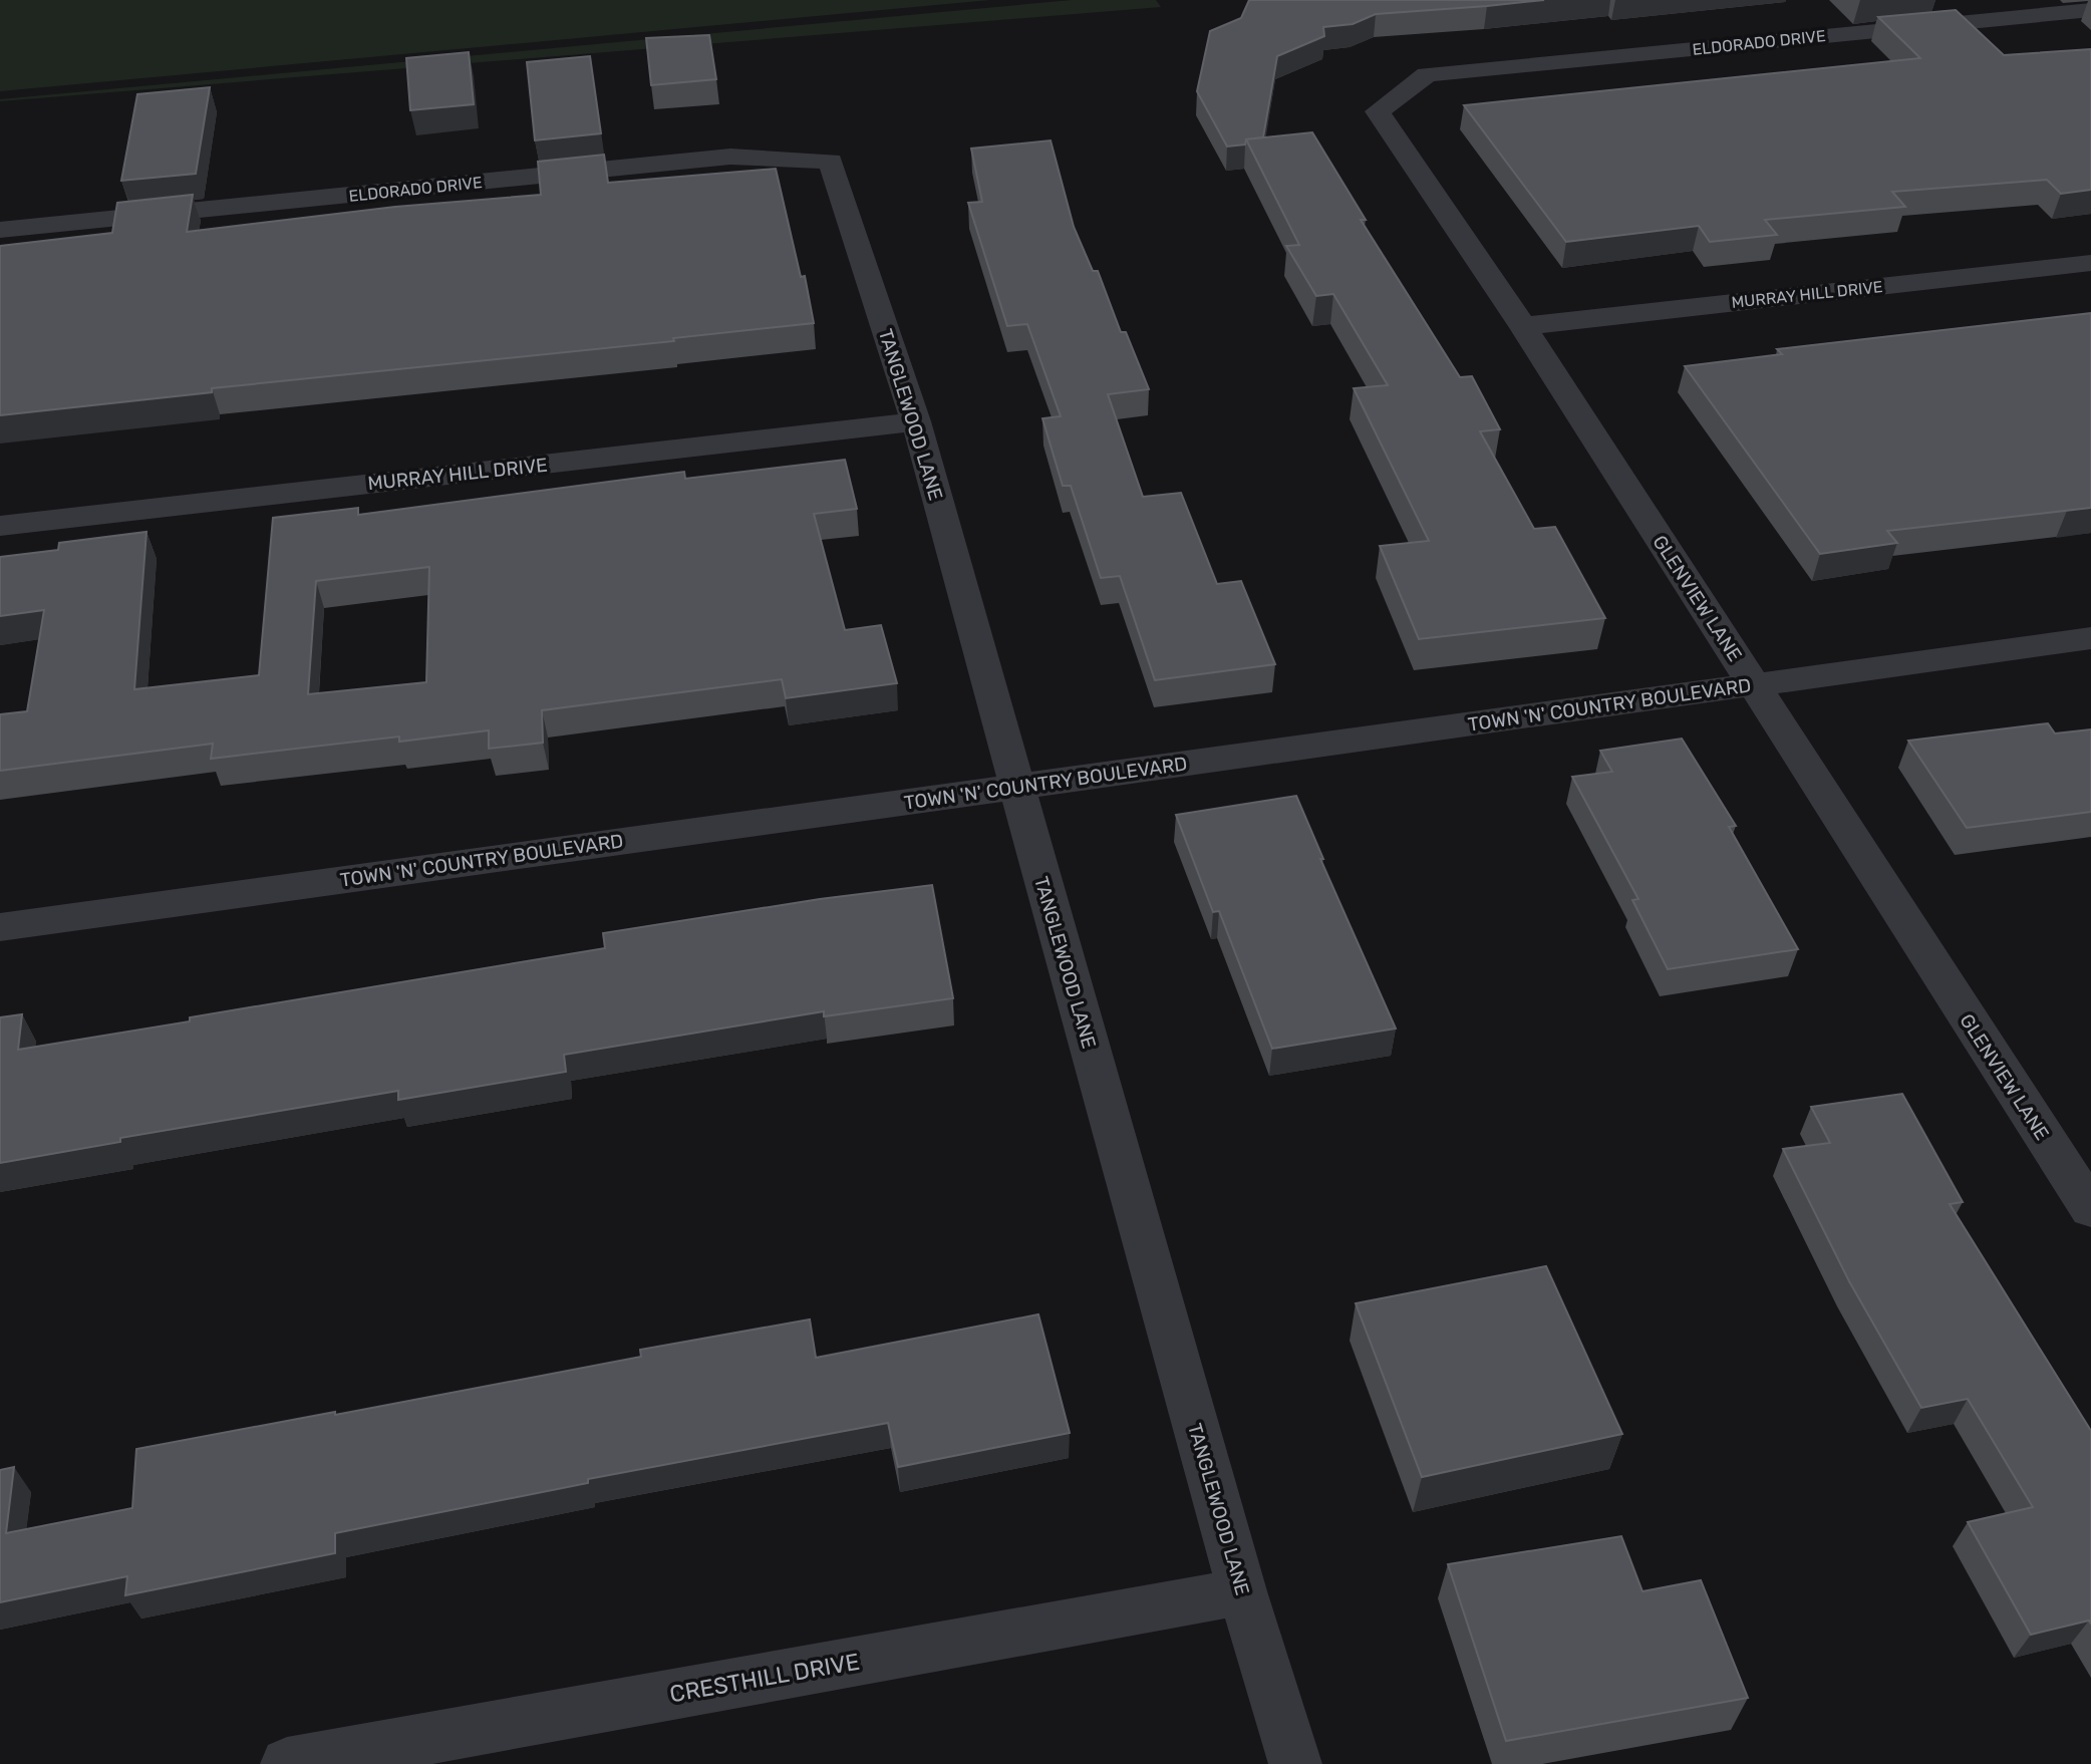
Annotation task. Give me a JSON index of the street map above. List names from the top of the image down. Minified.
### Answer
{"streets":{"street":["ELDORADO DRIVE","MURRAY HILL DRIVE","TANGLEWOOD LANE","GLENVIEW LANE","TOWN 'N' COUNTRY BOULEVARD","CRESTHILL DRIVE"]},"crossings":[["ELDORADO DRIVE","TANGLEWOOD LANE"],["ELDORADO DRIVE","GLENVIEW LANE"],["MURRAY HILL DRIVE","TANGLEWOOD LANE"],["MURRAY HILL DRIVE","GLENVIEW LANE"],["TANGLEWOOD LANE","TOWN 'N' COUNTRY BOULEVARD"],["TANGLEWOOD LANE","CRESTHILL DRIVE"],["GLENVIEW LANE","TOWN 'N' COUNTRY BOULEVARD"]]}
